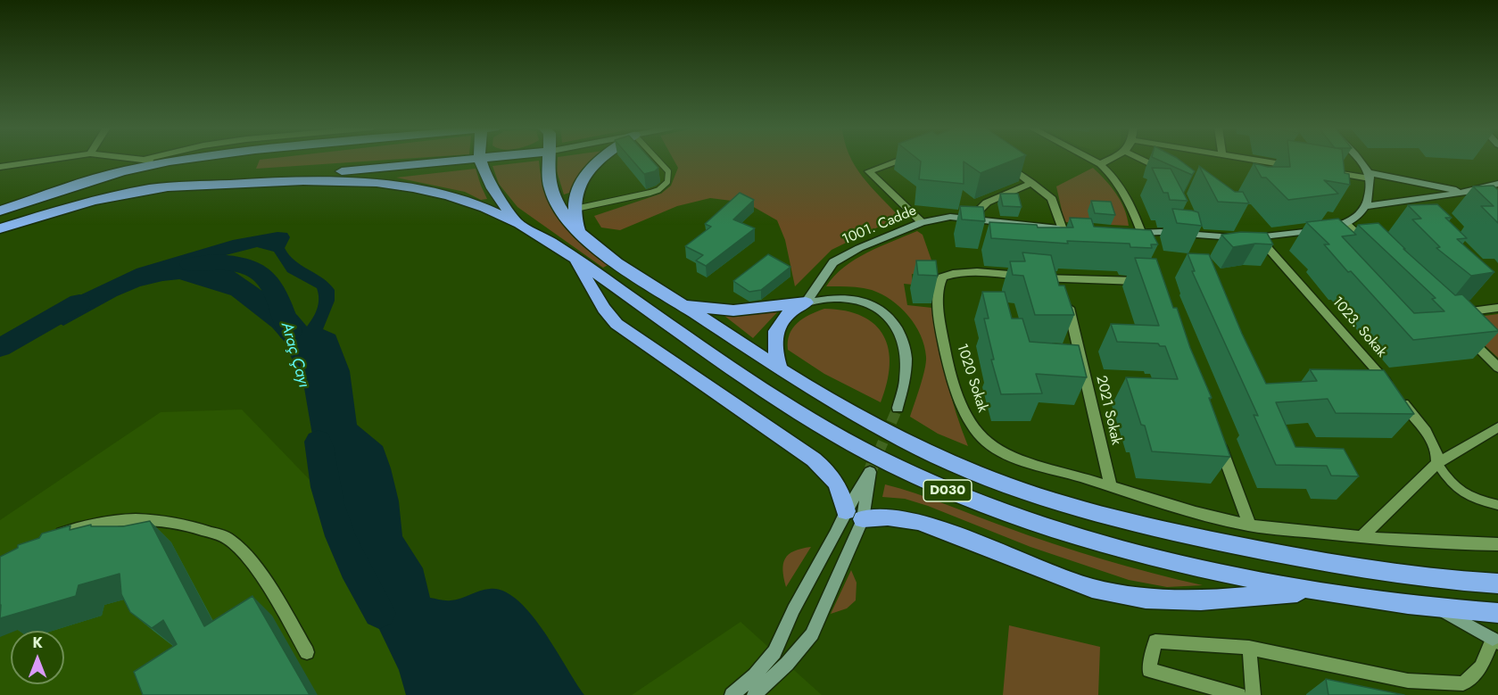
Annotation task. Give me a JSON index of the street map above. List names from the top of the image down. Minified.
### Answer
{"streets":{"highway":["D030"],"main road":["1001. Cadde"],"street":["1023. Sokak","1020 Sokak","2021 Sokak"]},"crossings":[["1020 Sokak","2021 Sokak"]],"water":["Araç Çayı"],"north":"top"}
